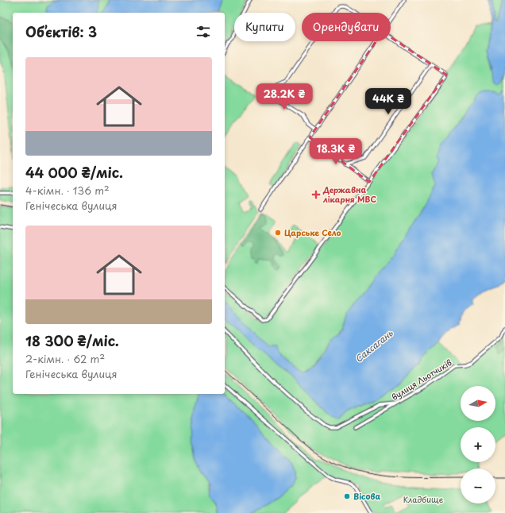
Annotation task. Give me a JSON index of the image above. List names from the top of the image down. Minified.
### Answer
{"streets":{"street":["вулиця Льотчиків"]},"water":["Саксагань"],"parks":["Кладбище"],"places":{"health":["Державна лікарня МВС"],"other":["Царське Село","Вісова"]},"north":"right","page":{"chip":["Купити","Орендувати"],"heading":"Об’єктів: 3","list":[{"name":"44 000 ₴/міс.","note":"4-кімн. · 136 m² · Генічеська вулиця"},{"name":"18 300 ₴/міс.","note":"2-кімн. · 62 m² · Генічеська вулиця"}],"price":["28.2K ₴","44K ₴","18.3K ₴"],"map_buttons":["+","−"]}}
